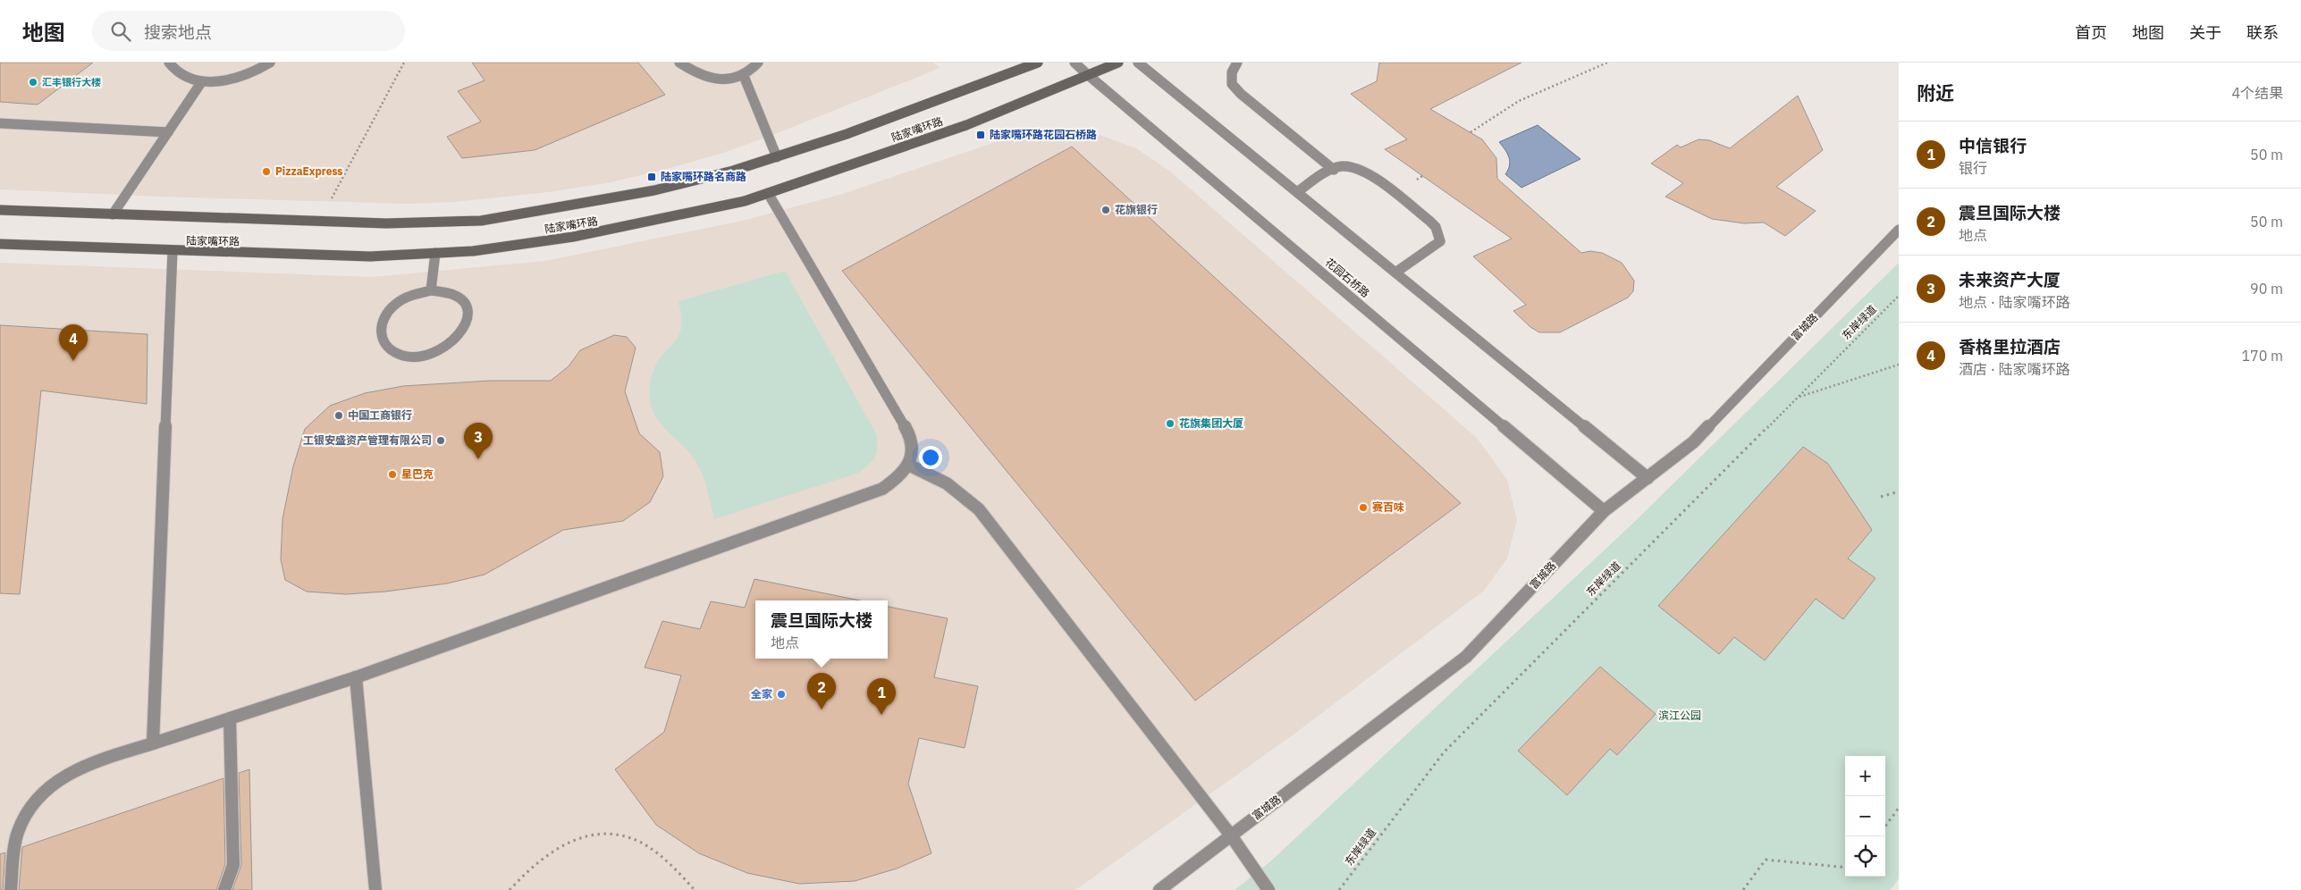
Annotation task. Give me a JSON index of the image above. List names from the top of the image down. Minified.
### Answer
{"streets":{"main road":["陆家嘴环路"],"street":["花园石桥路","富城路"],"path":["东岸绿道"]},"crossings":[["陆家嘴环路","花园石桥路"],["花园石桥路","富城路"]],"parks":["滨江公园"],"places":{"other":["汇丰银行大楼","PizzaExpress","花旗银行","中国工商银行","花旗集团大厦","工银安盛资产管理有限公司","星巴克","赛百味","全家"],"transit":["陆家嘴环路花园石桥路","陆家嘴环路名商路"]},"page":{"header":"地图","search":"搜索地点","nav":["首页","地图","关于","联系"],"heading":["附近","4个结果"],"list":[{"mark":"1","name":"中信银行","note":"银行","value":"50 m"},{"mark":"2","name":"震旦国际大楼","note":"地点","value":"50 m"},{"mark":"3","name":"未来资产大厦","note":"地点 · 陆家嘴环路","value":"90 m"},{"mark":"4","name":"香格里拉酒店","note":"酒店 · 陆家嘴环路","value":"170 m"}],"pins":["4","3","2","1"],"popup":["震旦国际大楼","地点"],"map_buttons":["+","−"]}}
